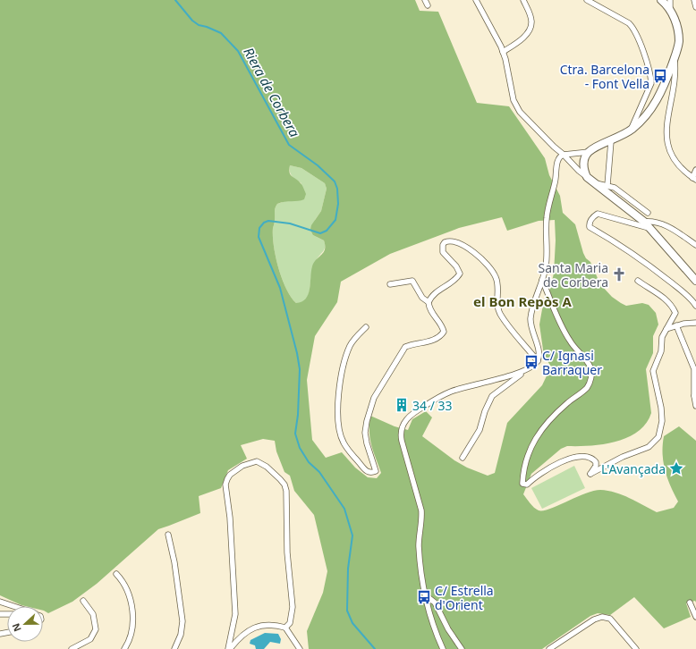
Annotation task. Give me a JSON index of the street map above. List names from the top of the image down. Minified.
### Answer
{"districts":["el Bon Repòs A"],"water":["Riera de Corbera"],"places":{"bus stop":["Ctra. Barcelona - Font Vella","C/ Ignasi Barraquer","C/ Estrella d'Orient"],"church":["Santa Maria de Corbera"],"building":["34 / 33"],"place":["L'Avançada"]},"north":"left"}
